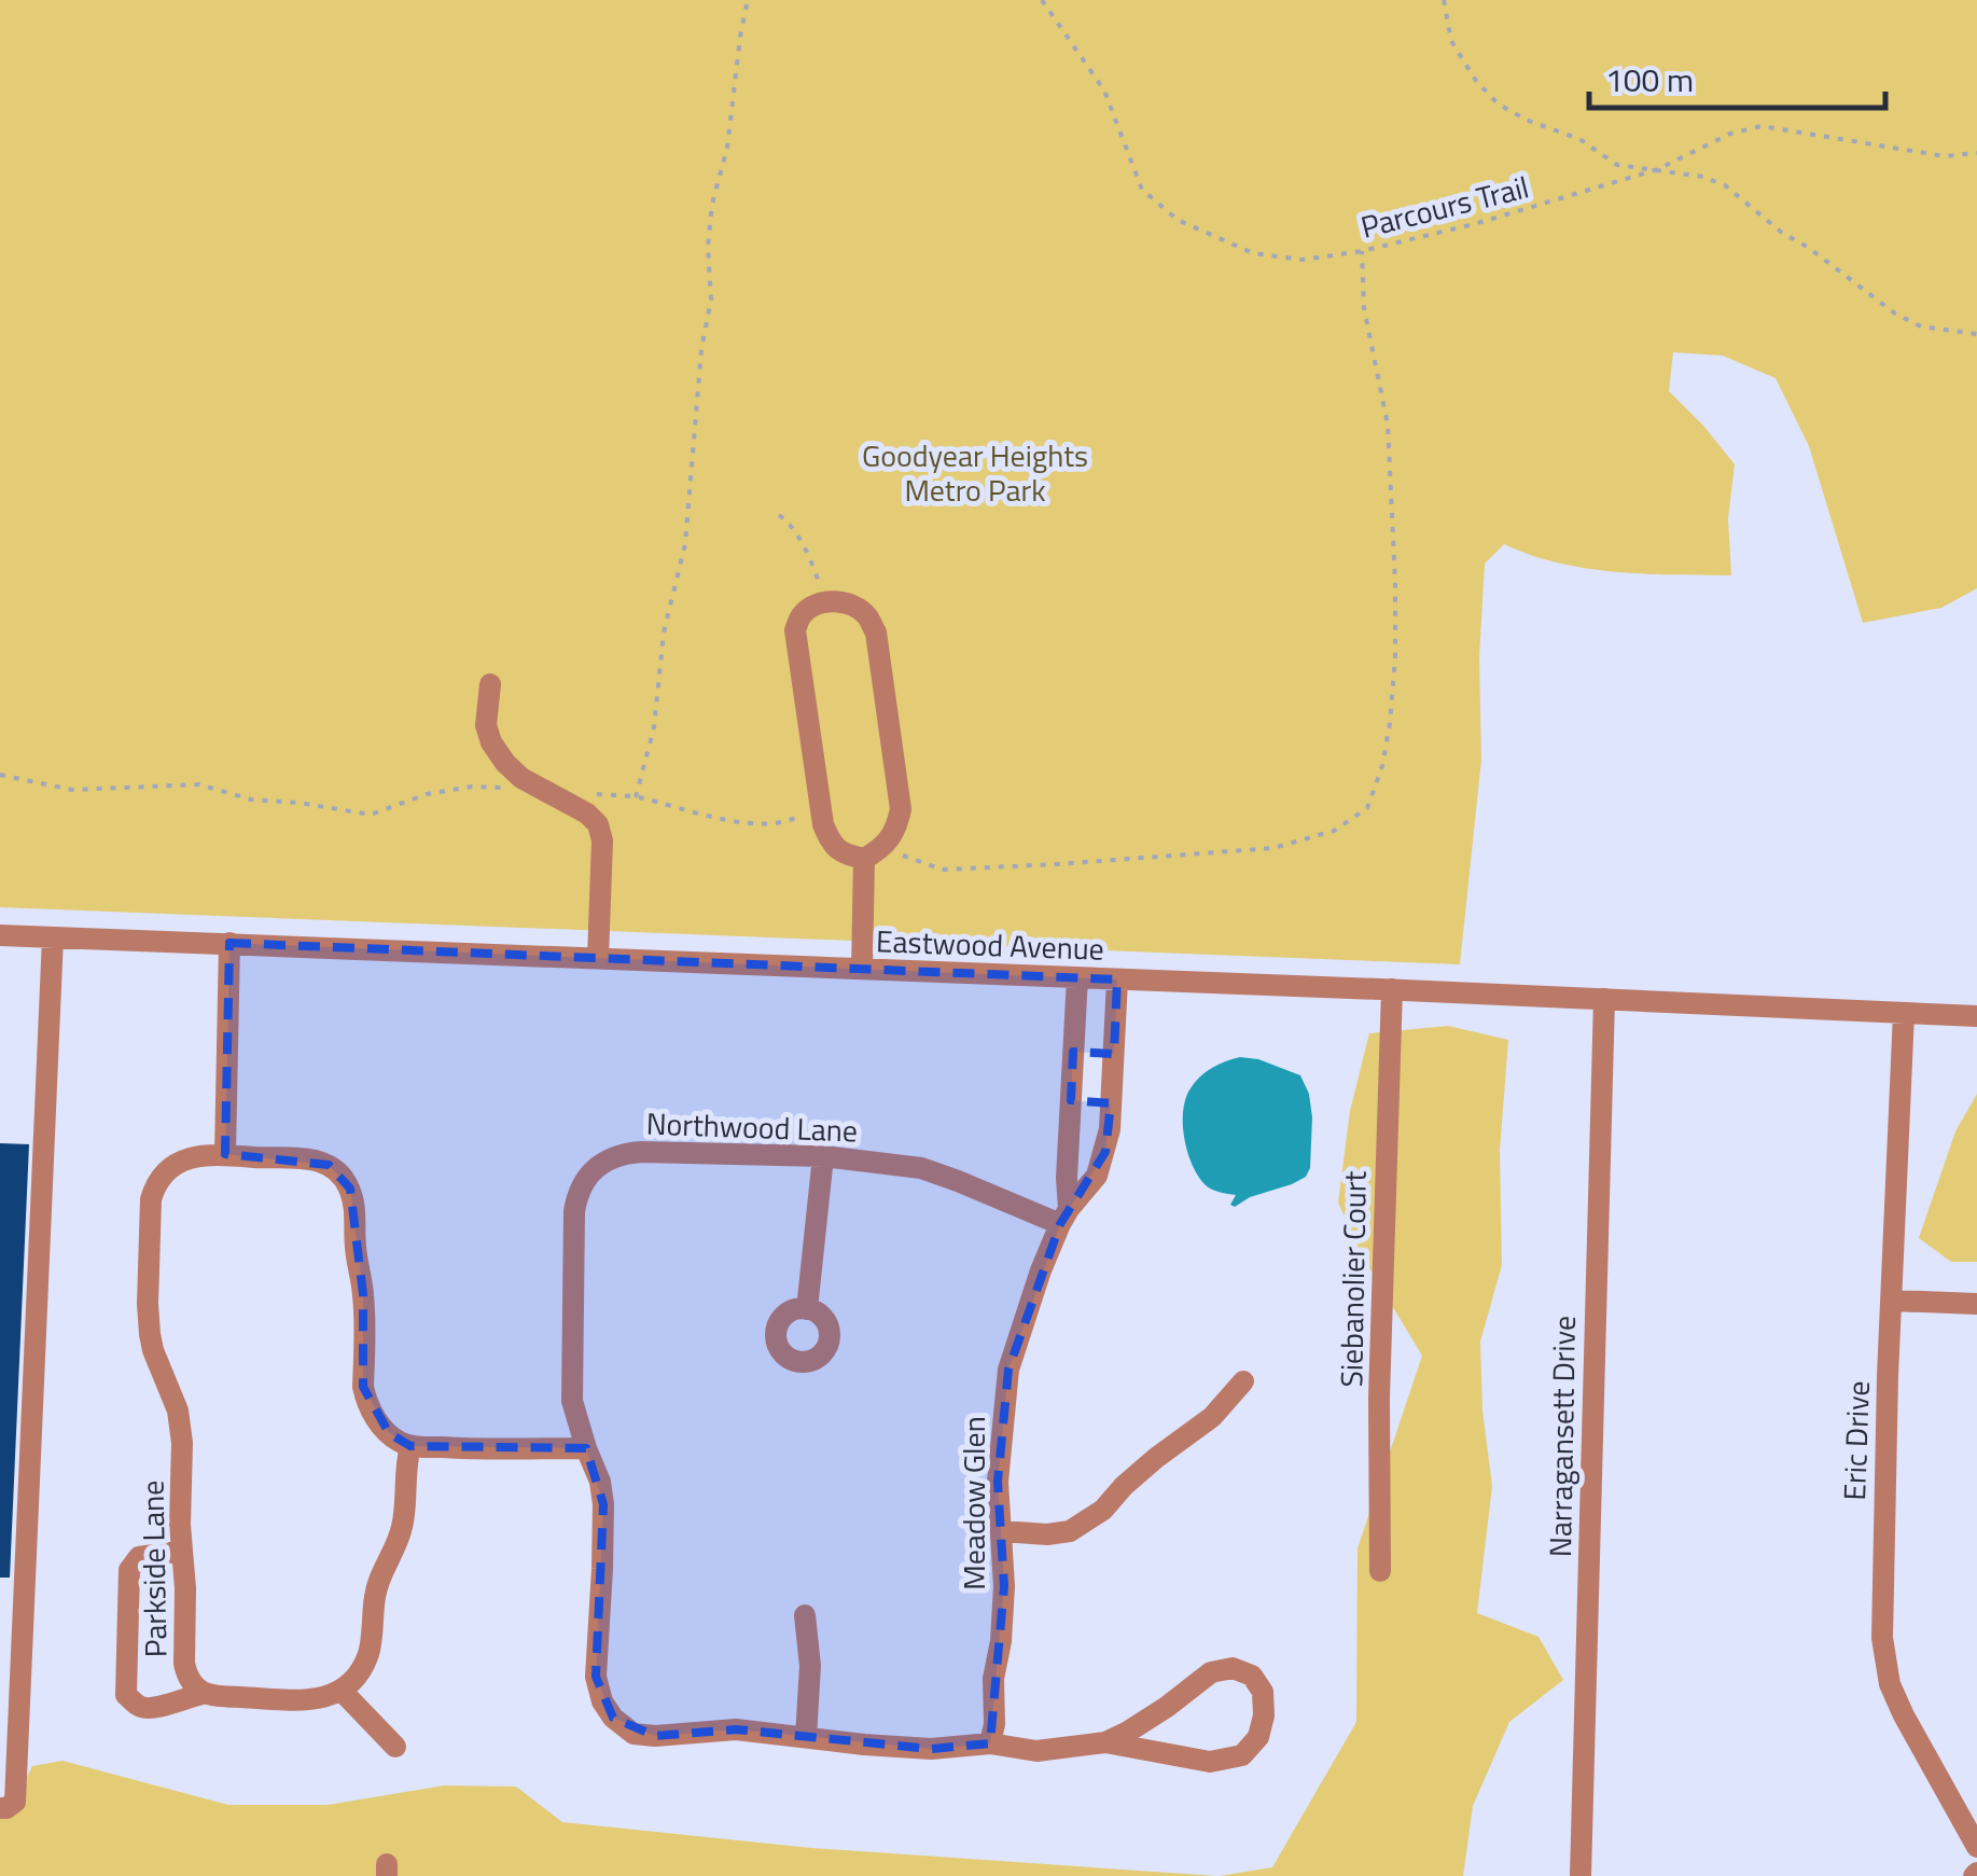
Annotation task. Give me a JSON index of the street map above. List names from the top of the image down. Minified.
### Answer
{"streets":{"street":["Eastwood Avenue","Northwood Lane","Siebanolier Court","Narragansett Drive","Eric Drive","Meadow Glen","Parkside Lane"],"path":["Parcours Trail"]},"crossings":[["Eastwood Avenue","Siebanolier Court"],["Eastwood Avenue","Narragansett Drive"],["Eastwood Avenue","Eric Drive"],["Eastwood Avenue","Meadow Glen"],["Northwood Lane","Meadow Glen"]],"parks":["Goodyear Heights Metro Park"],"scale_bar":"100 m"}
